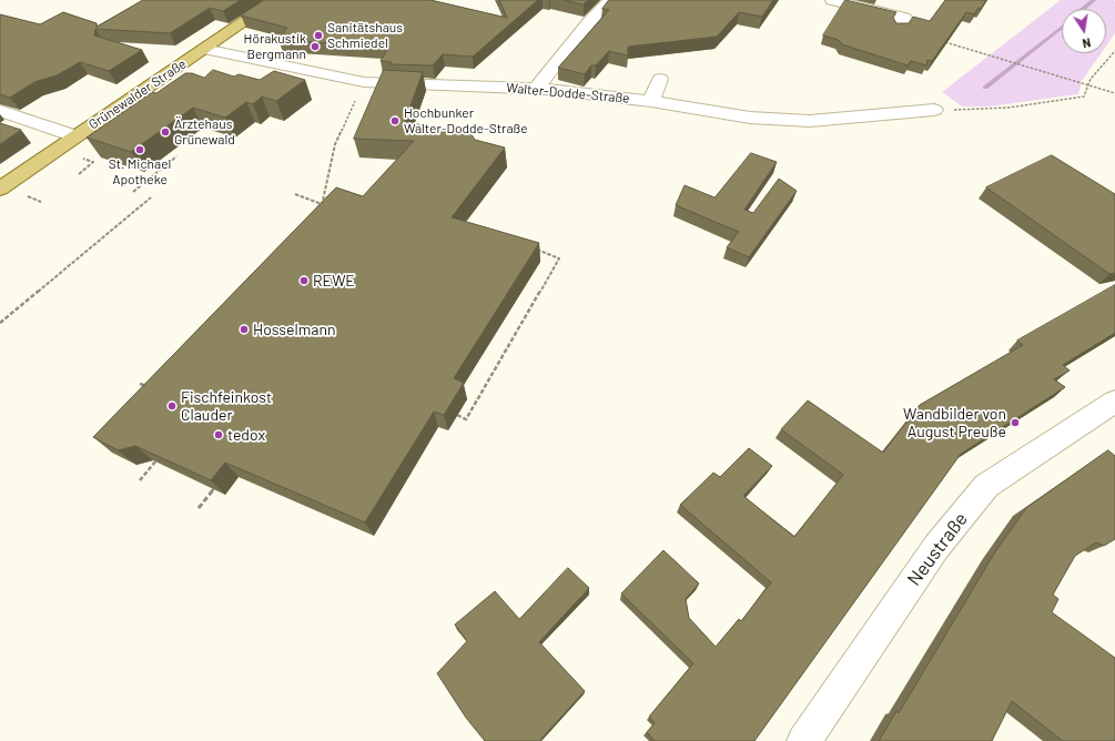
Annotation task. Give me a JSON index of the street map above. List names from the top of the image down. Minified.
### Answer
{"streets":{"main road":["Grünewalder Straße"],"street":["Walter-Dodde-Straße","Neustraße"]},"crossings":[["Walter-Dodde-Straße","Grünewalder Straße"]],"places":["Sanitätshaus Schmiedel","Hörakustik Bergmann","Hochbunker Walter-Dodde-Straße","Ärztehaus Grünewald","St. Michael Apotheke","REWE","Hosselmann","Fischfeinkost Clauder","Wandbilder von August Preuße","tedox"],"north":"bottom"}
